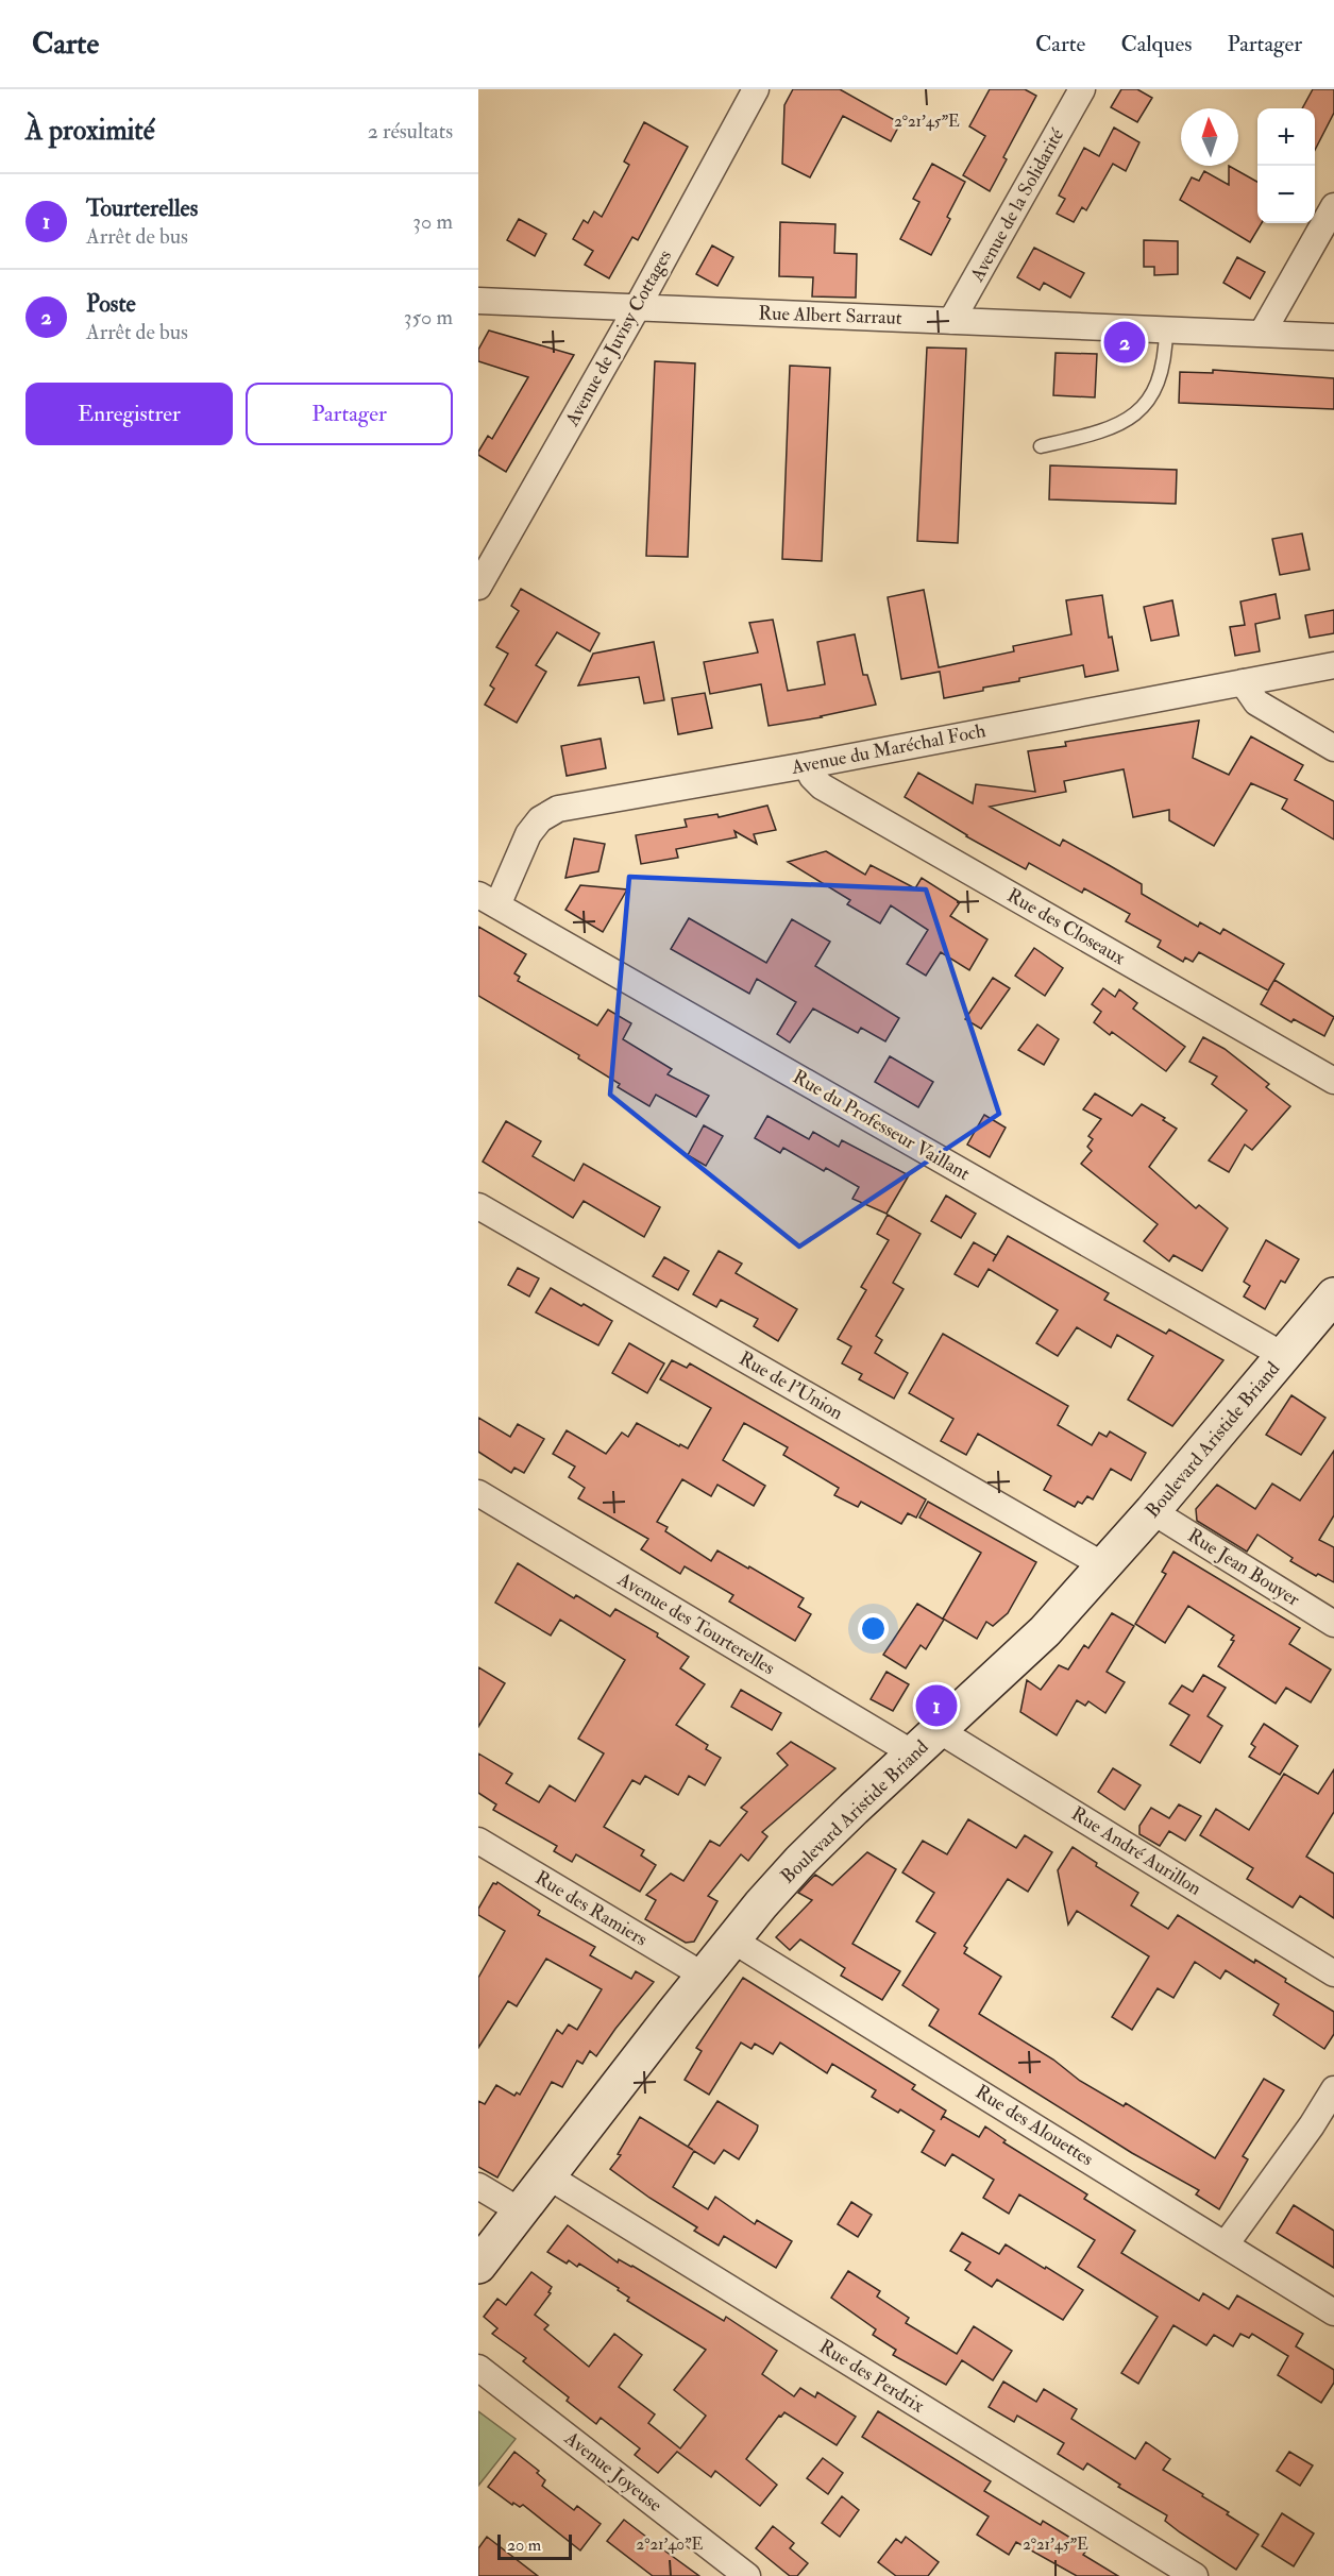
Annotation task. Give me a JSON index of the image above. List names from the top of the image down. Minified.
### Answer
{"streets":{"main road":["Boulevard Aristide Briand"],"street":["Avenue de la Solidarité","Rue Albert Sarraut","Avenue de Juvisy Cottages","Avenue du Maréchal Foch","Rue des Closeaux","Rue du Professeur Vaillant","Rue de l'Union","Rue Jean Bouyer","Avenue des Tourterelles","Rue André Aurillon","Rue des Ramiers","Rue des Alouettes","Rue des Perdrix","Avenue Joyeuse"]},"crossings":[["Avenue de la Solidarité","Rue Albert Sarraut"],["Rue Albert Sarraut","Avenue de Juvisy Cottages"],["Avenue du Maréchal Foch","Rue des Closeaux"],["Avenue du Maréchal Foch","Rue du Professeur Vaillant"],["Rue du Professeur Vaillant","Boulevard Aristide Briand"],["Rue de l'Union","Boulevard Aristide Briand"],["Boulevard Aristide Briand","Rue Jean Bouyer"],["Boulevard Aristide Briand","Avenue des Tourterelles"],["Boulevard Aristide Briand","Rue André Aurillon"],["Boulevard Aristide Briand","Rue des Ramiers"],["Boulevard Aristide Briand","Rue des Alouettes"],["Boulevard Aristide Briand","Rue des Perdrix"]],"scale_bar":"20 m","north":"top","page":{"header":"Carte","nav":["Carte","Calques","Partager"],"heading":["À proximité","2 résultats"],"map_buttons":["+","−"],"list":[{"mark":"1","name":"Tourterelles","note":"Arrêt de bus","value":"30 m"},{"mark":"2","name":"Poste","note":"Arrêt de bus","value":"350 m"}],"pins":["2","1"],"buttons":["Enregistrer","Partager"],"scale":"20 m"},"coordinates":["2°21'45\"E","2°21'40\"E"]}
